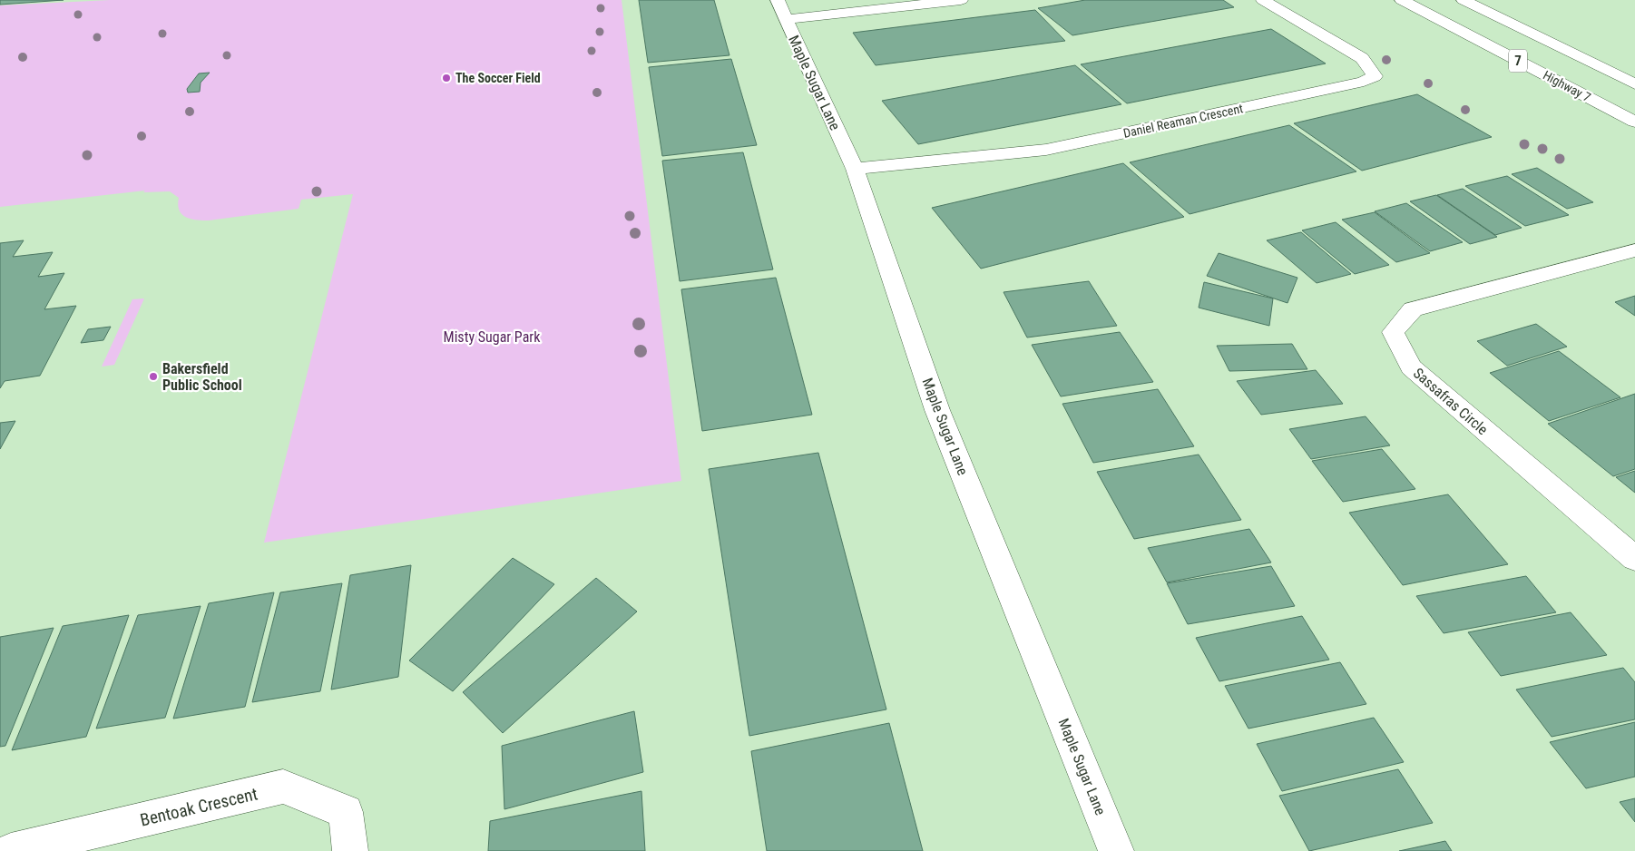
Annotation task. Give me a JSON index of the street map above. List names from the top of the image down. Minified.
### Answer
{"streets":{"street":["7","Maple Sugar Lane","Highway 7","Daniel Reaman Crescent","Sassafras Circle","Bentoak Crescent"]},"crossings":[["Maple Sugar Lane","Daniel Reaman Crescent"]],"parks":["Misty Sugar Park"],"places":["The Soccer Field","Bakersfield Public School"]}
